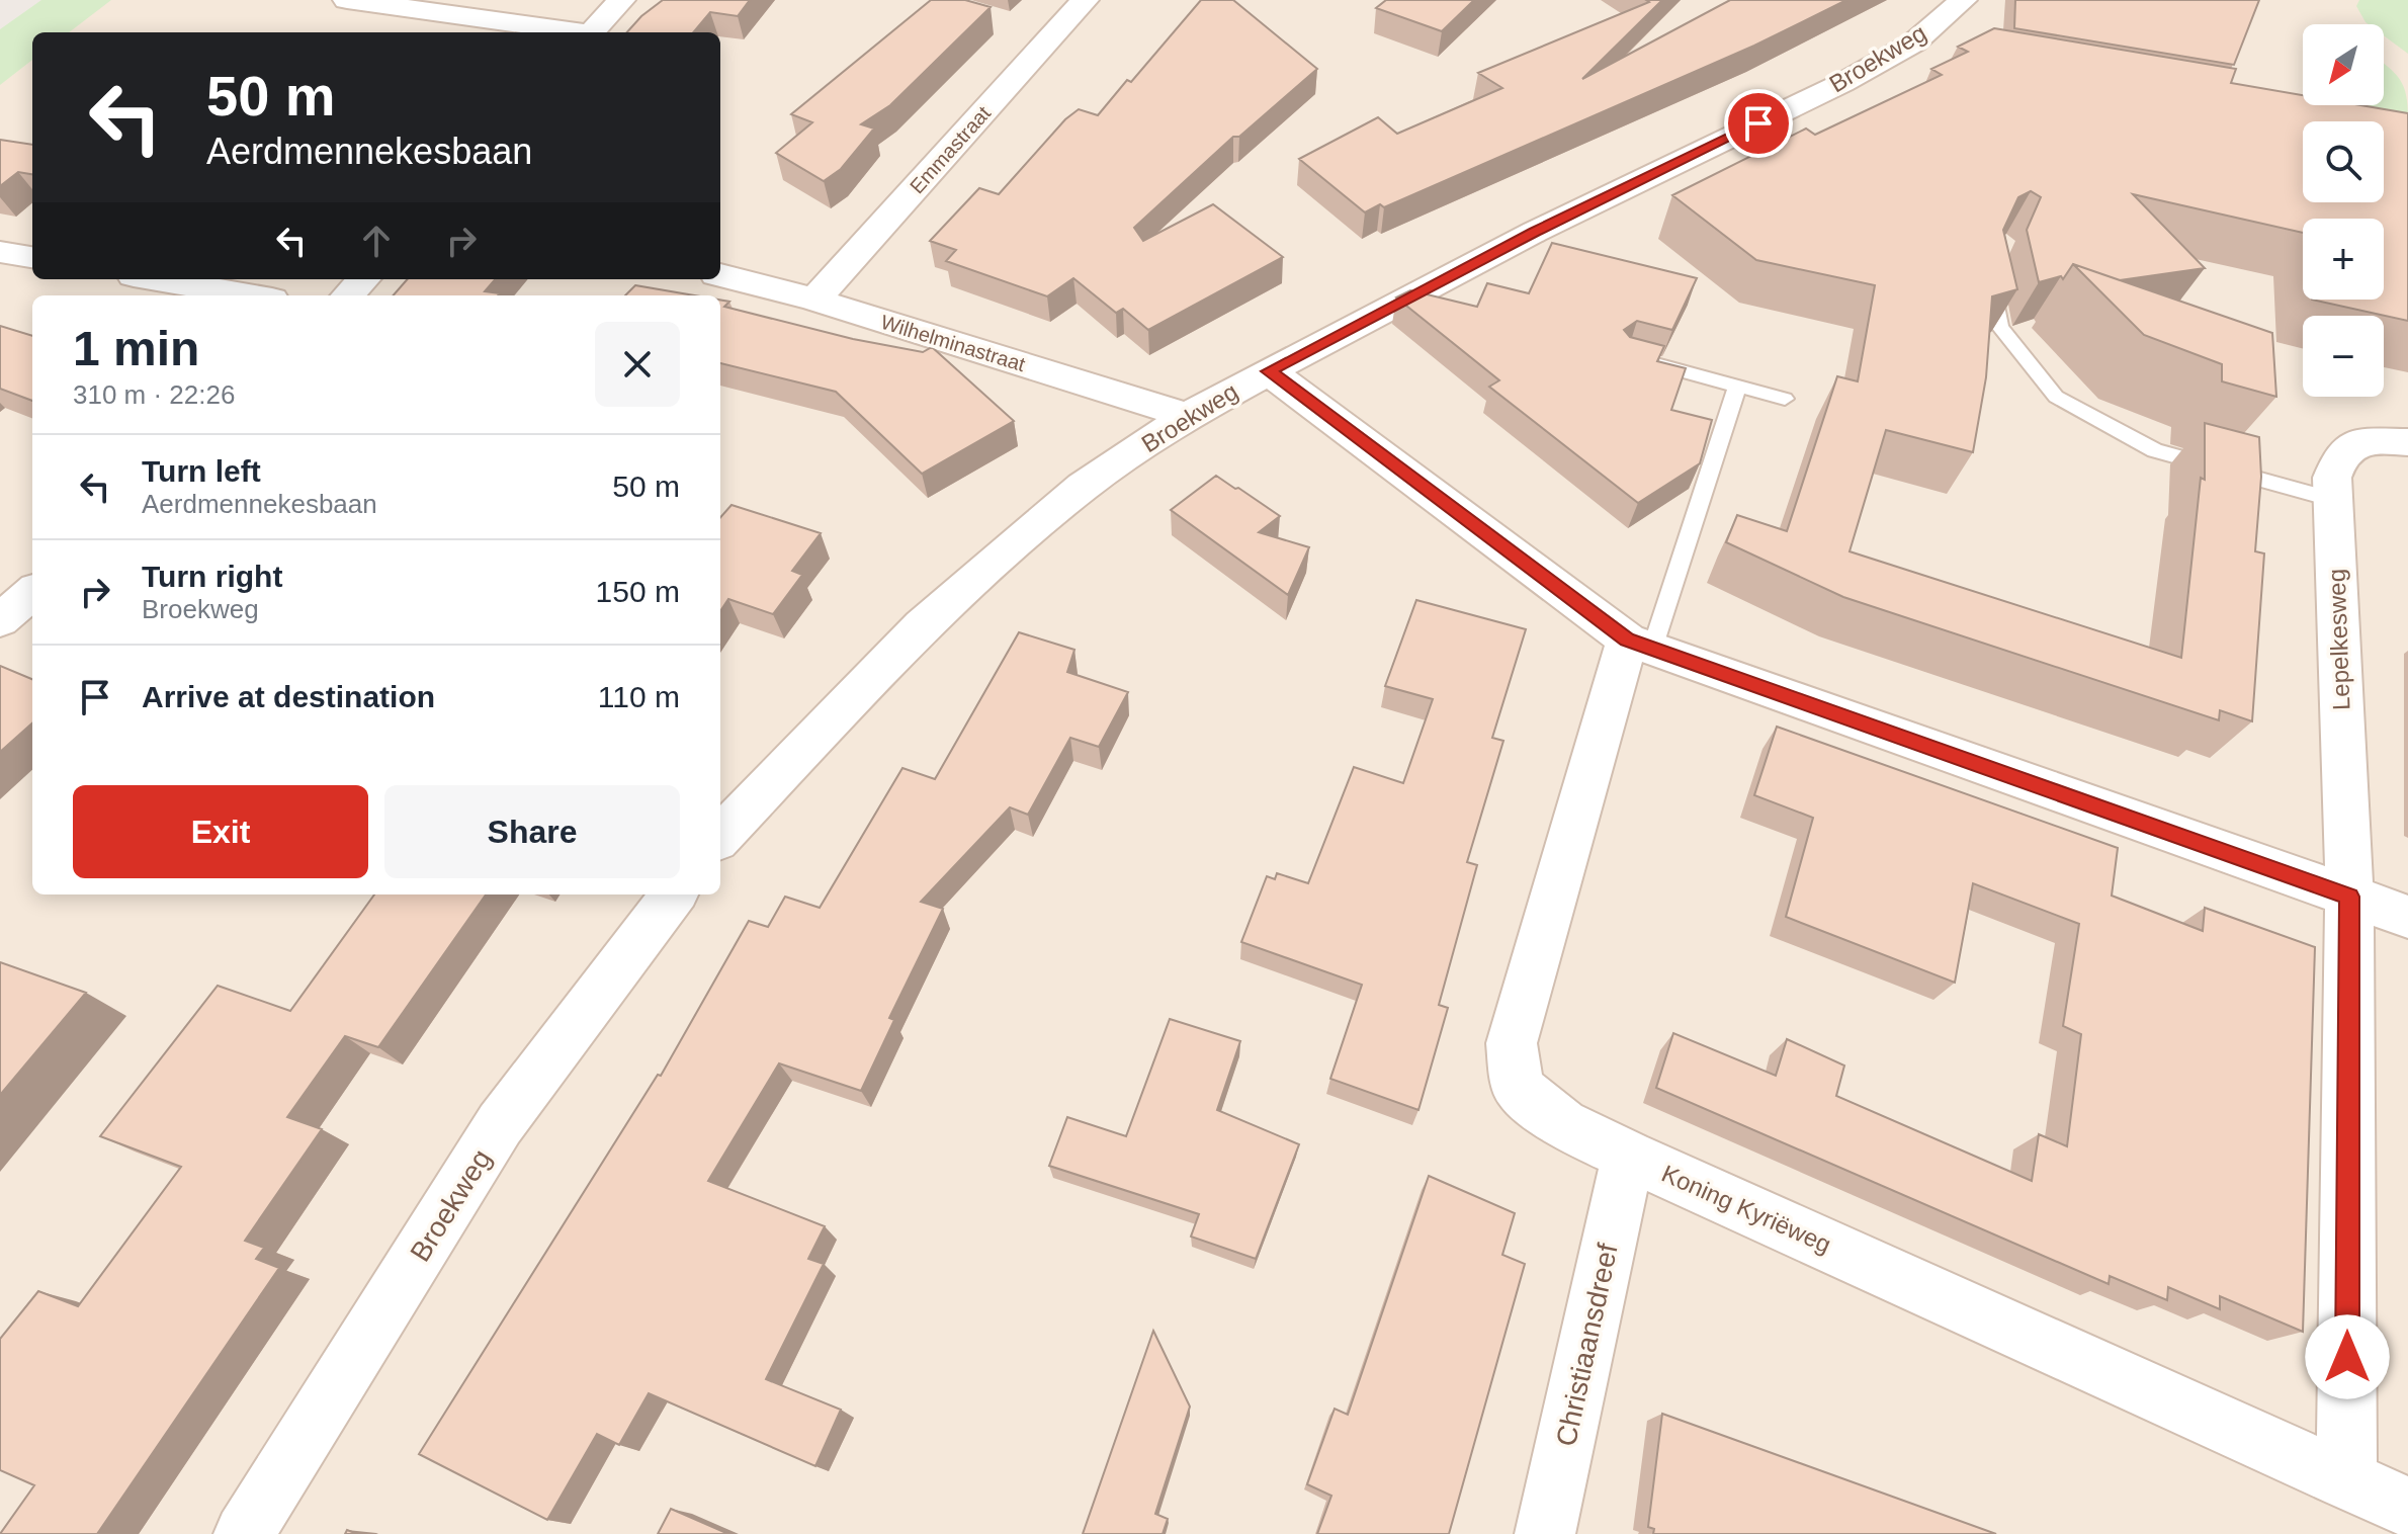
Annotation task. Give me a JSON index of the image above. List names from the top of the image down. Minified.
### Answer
{"streets":{"street":["Broekweg","Emmastraat","Wilhelminastraat","Lepelkesweg","Koning Kyriëweg","Christiaansdreef"]},"crossings":[["Broekweg","Wilhelminastraat"],["Emmastraat","Wilhelminastraat"],["Lepelkesweg","Koning Kyriëweg"],["Koning Kyriëweg","Christiaansdreef"]],"north":"bottom left","page":{"map_buttons":["+","−"],"turn":["50 m","Aerdmennekesbaan"],"heading":["1 min","310 m · 22:26"],"list":[{"name":"Turn left","note":"Aerdmennekesbaan","value":"50 m"},{"name":"Turn right","note":"Broekweg","value":"150 m"},{"name":"Arrive at destination","value":"110 m"}],"buttons":["Exit","Share"]}}
